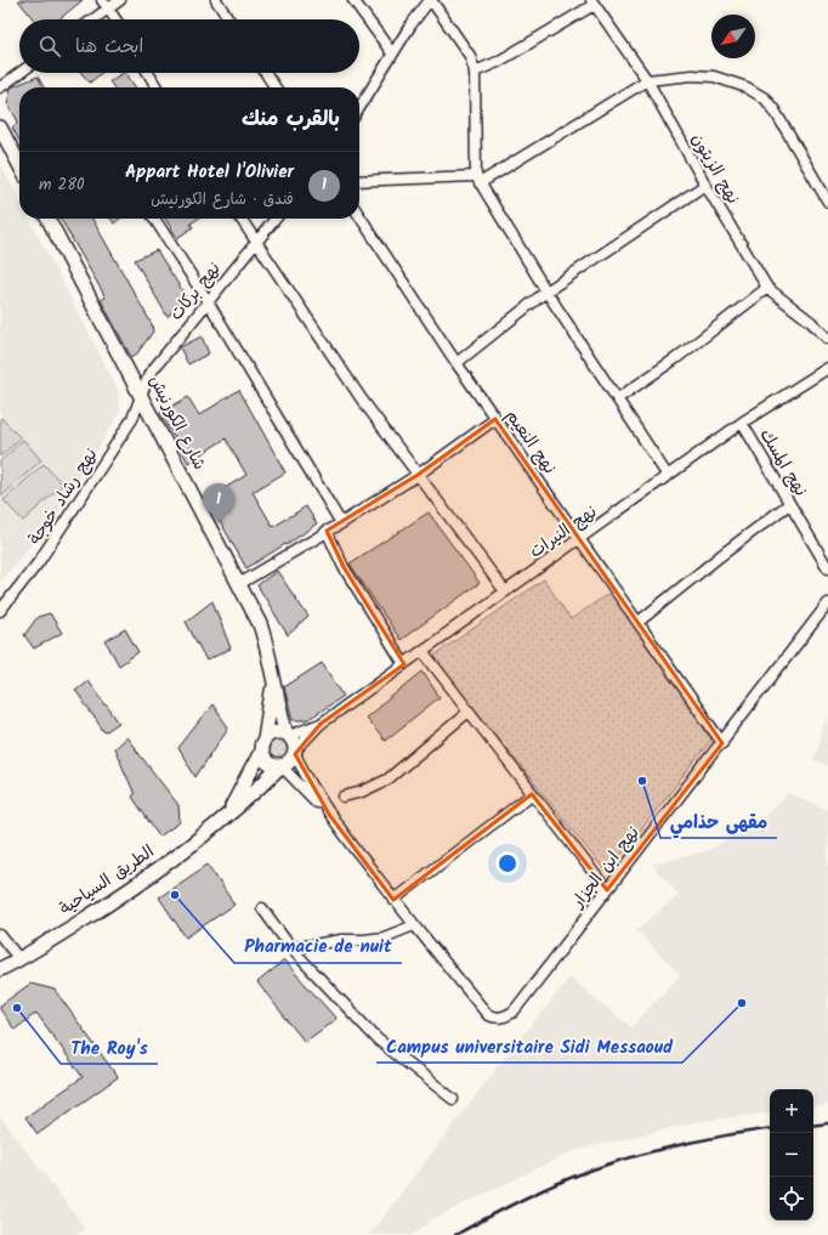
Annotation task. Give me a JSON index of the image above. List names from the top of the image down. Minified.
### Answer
{"streets":{"main road":["شارع الكورنيش","الطريق السياحية"],"street":["نهج الزيتون","نهج بركات","نهج النعيم","نهج المسك","نهج رشاد خوجة","نهج النيرات","نهج ابن الجزار"]},"crossings":[["نهج بركات","شارع الكورنيش"],["نهج بركات","نهج رشاد خوجة"],["شارع الكورنيش","نهج رشاد خوجة"],["شارع الكورنيش","الطريق السياحية"],["نهج النعيم","نهج النيرات"],["نهج النعيم","نهج ابن الجزار"],["نهج المسك","نهج النيرات"]],"places":["مقهى حذامي","Pharmacie de nuit","Campus universitaire Sidi Messaoud","The Roy's"],"north":"bottom left","page":{"search":"ابحث هنا","heading":"بالقرب منك","list":[{"mark":"1","name":"Appart Hotel l'Olivier","note":"فندق · شارع الكورنيش","value":"280 m"}],"pins":"1","map_buttons":["+","−"]}}
